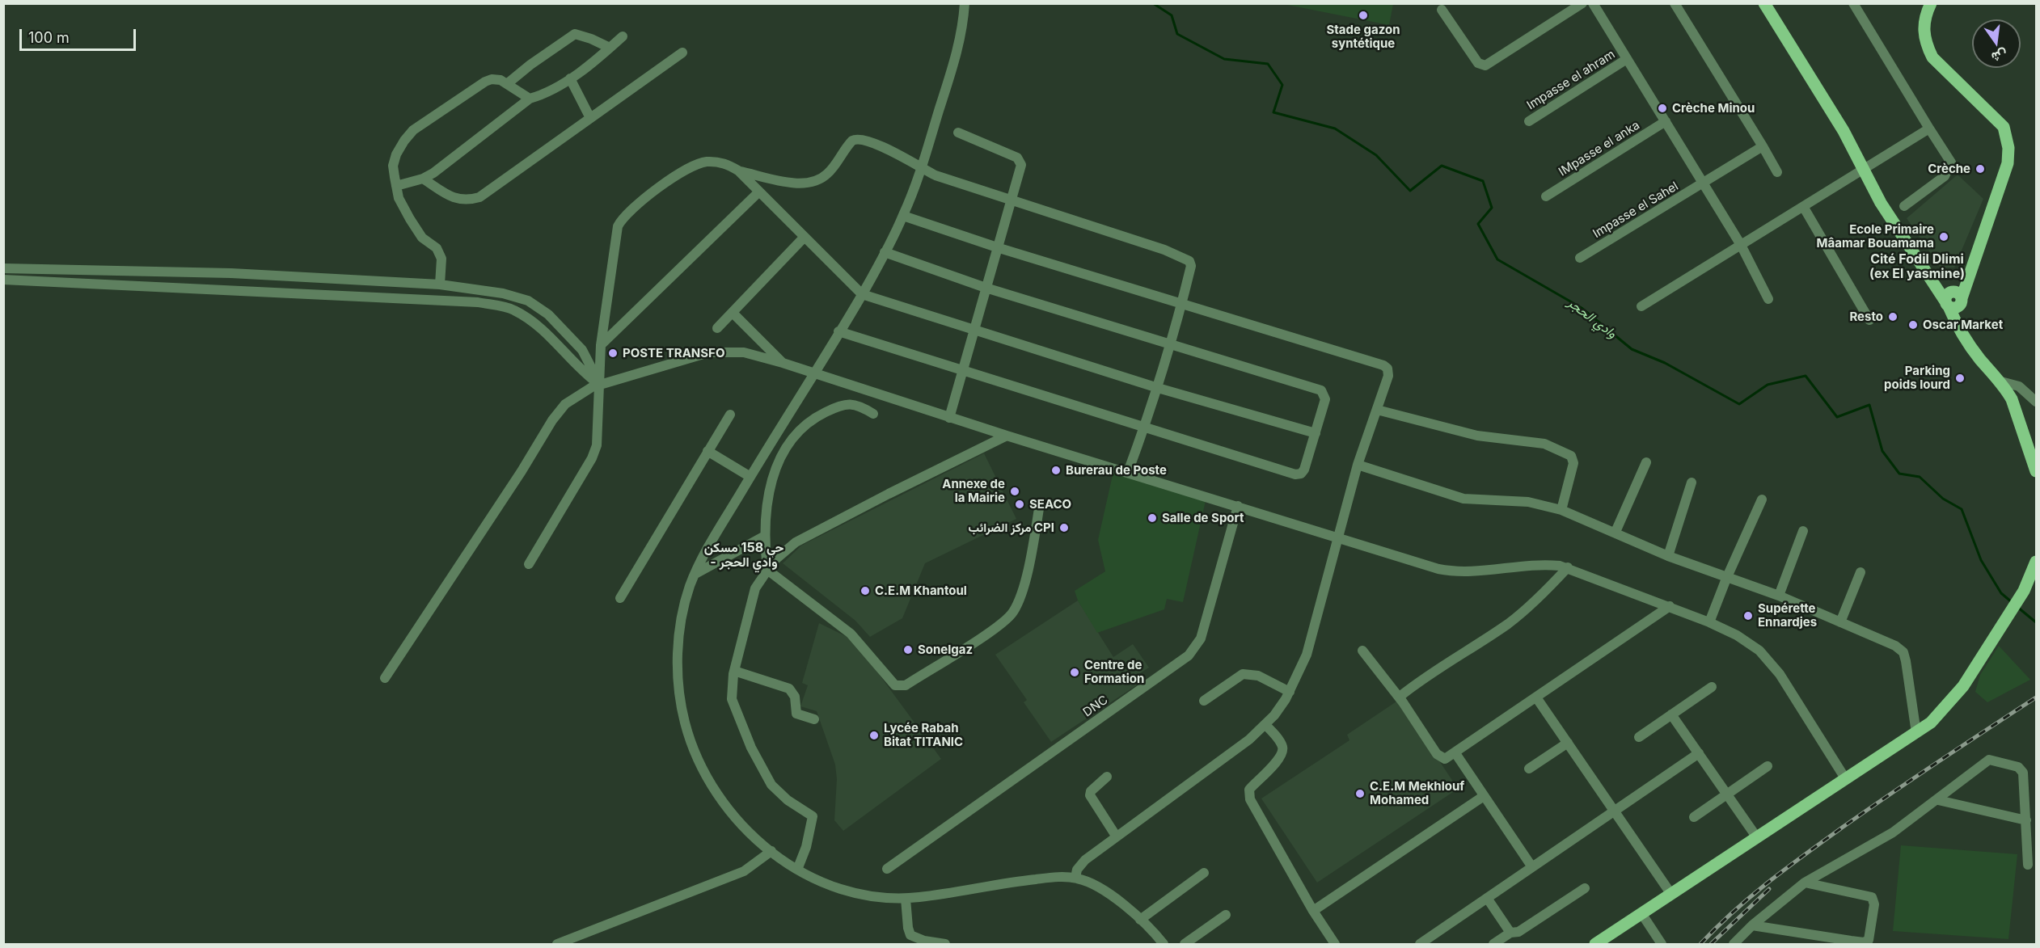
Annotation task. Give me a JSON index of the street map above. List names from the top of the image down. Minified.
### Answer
{"streets":{"street":["Impasse el ahram","IMpasse el anka","Impasse el Sahel","DNC"]},"districts":["Cité Fodil Dlimi (ex El yasmine)","حي 158 مسكن - وادي الحجر"],"water":["وادي الحجر"],"places":["Stade gazon syntétique","Crèche Minou","Crèche","Ecole Primaire Mâamar Bouamama","Resto","Oscar Market","POSTE TRANSFO","Parking poids lourd","Burerau de Poste","Annexe de la Mairie","SEACO","Salle de Sport","مركز الضرائب CPI","C.E.M Khantoul","Supérette Ennardjes","Sonelgaz","Centre de Formation","Lycée Rabah Bitat TITANIC","C.E.M Mekhlouf Mohamed"],"scale_bar":"100 m","north":"bottom"}
